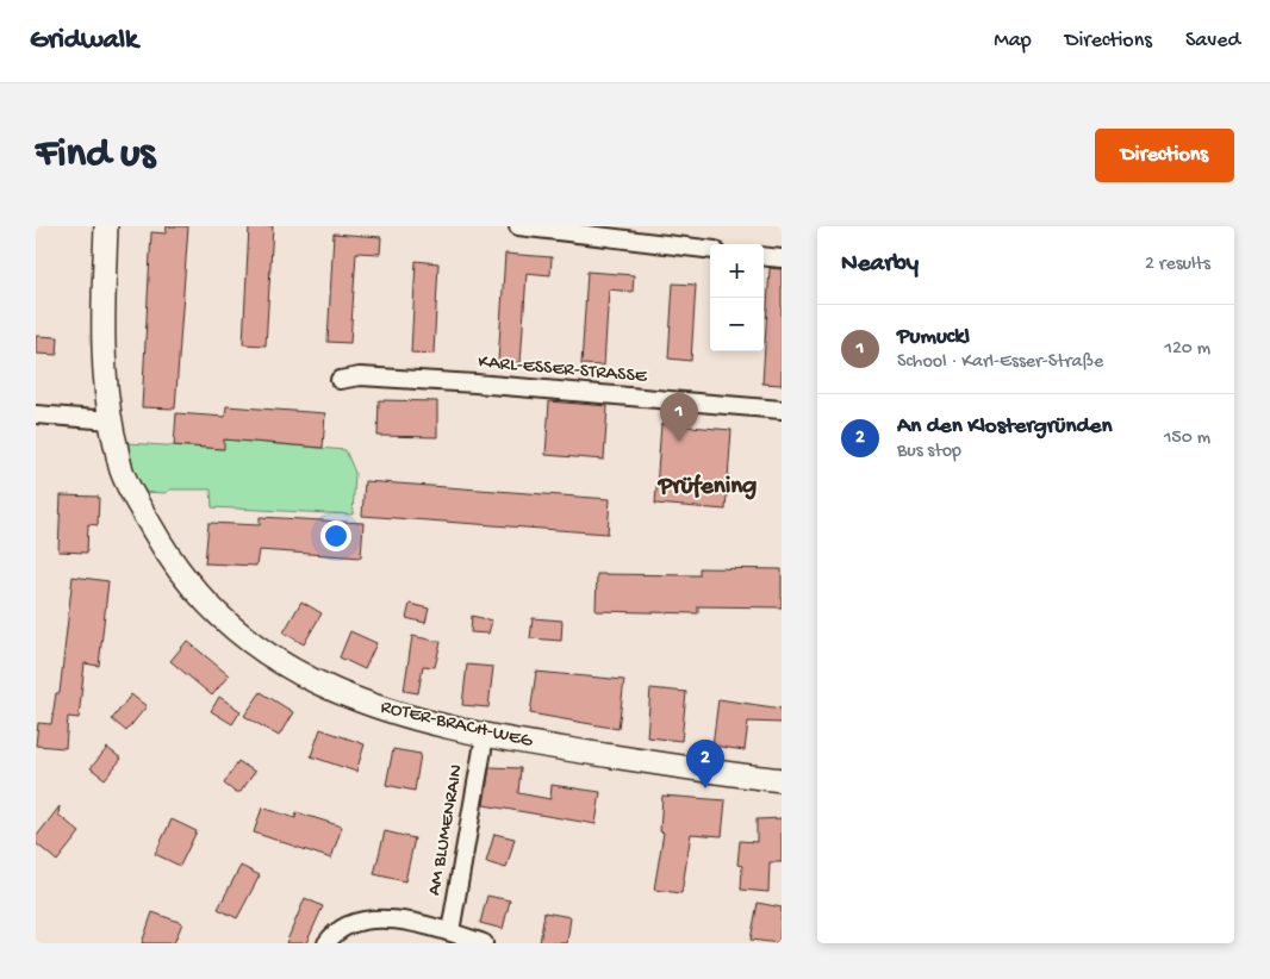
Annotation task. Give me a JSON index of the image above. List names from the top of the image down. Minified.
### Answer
{"streets":{"street":["KARL-ESSER-STRASSE","ROTER-BRACH-WEG","AM BLUMENRAIN"]},"crossings":[["ROTER-BRACH-WEG","AM BLUMENRAIN"]],"districts":["Prüfening"],"page":{"header":"Gridwalk","nav":["Map","Directions","Saved"],"buttons":"Directions","title":"Find us","heading":["Nearby","2 results"],"map_buttons":["+","−"],"list":[{"mark":"1","name":"Pumuckl","note":"School · Karl-Esser-Straße","value":"120 m"},{"mark":"2","name":"An den Klostergründen","note":"Bus stop","value":"150 m"}],"pins":["1","2"]}}
